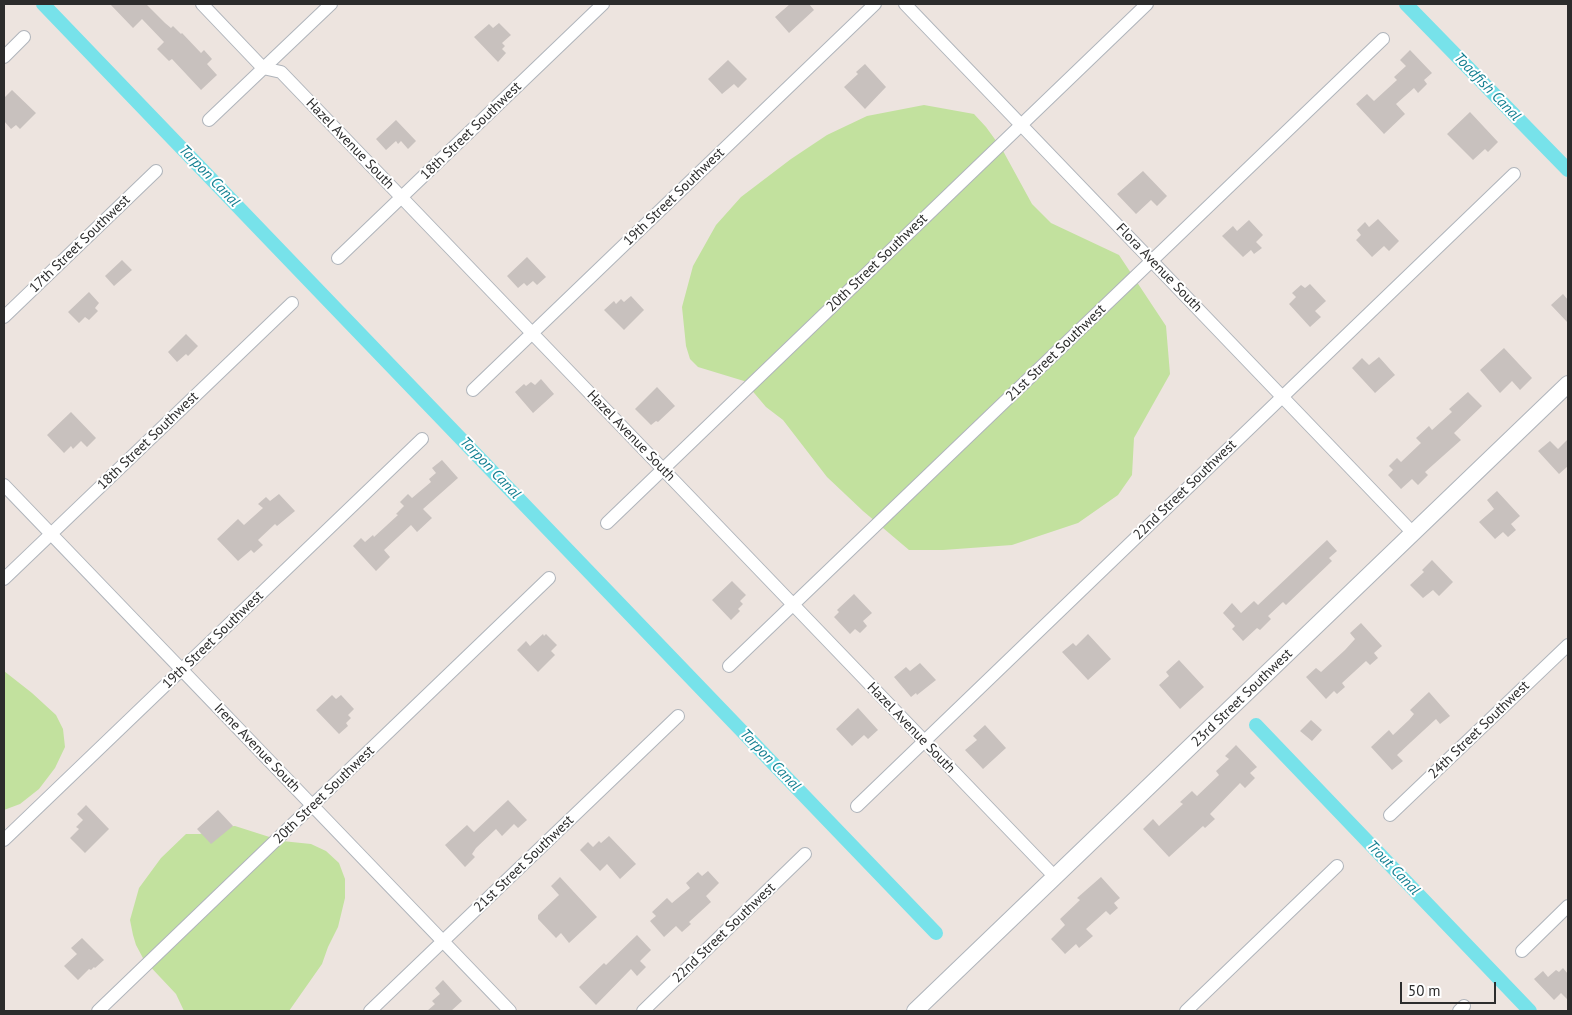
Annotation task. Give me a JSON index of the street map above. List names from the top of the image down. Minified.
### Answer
{"streets":{"street":["18th Street Southwest","Hazel Avenue South","19th Street Southwest","17th Street Southwest","20th Street Southwest","Flora Avenue South","21st Street Southwest","22nd Street Southwest","23rd Street Southwest","24th Street Southwest","Irene Avenue South"]},"crossings":[["18th Street Southwest","Hazel Avenue South"],["18th Street Southwest","Irene Avenue South"],["Hazel Avenue South","19th Street Southwest"],["Hazel Avenue South","20th Street Southwest"],["Hazel Avenue South","21st Street Southwest"],["Hazel Avenue South","22nd Street Southwest"],["Hazel Avenue South","23rd Street Southwest"],["19th Street Southwest","Irene Avenue South"],["20th Street Southwest","Flora Avenue South"],["20th Street Southwest","Irene Avenue South"],["Flora Avenue South","21st Street Southwest"],["Flora Avenue South","22nd Street Southwest"],["Flora Avenue South","23rd Street Southwest"],["21st Street Southwest","Irene Avenue South"]],"water":["Toadfish Canal","Tarpon Canal","Trout Canal"],"scale_bar":"50 m"}
